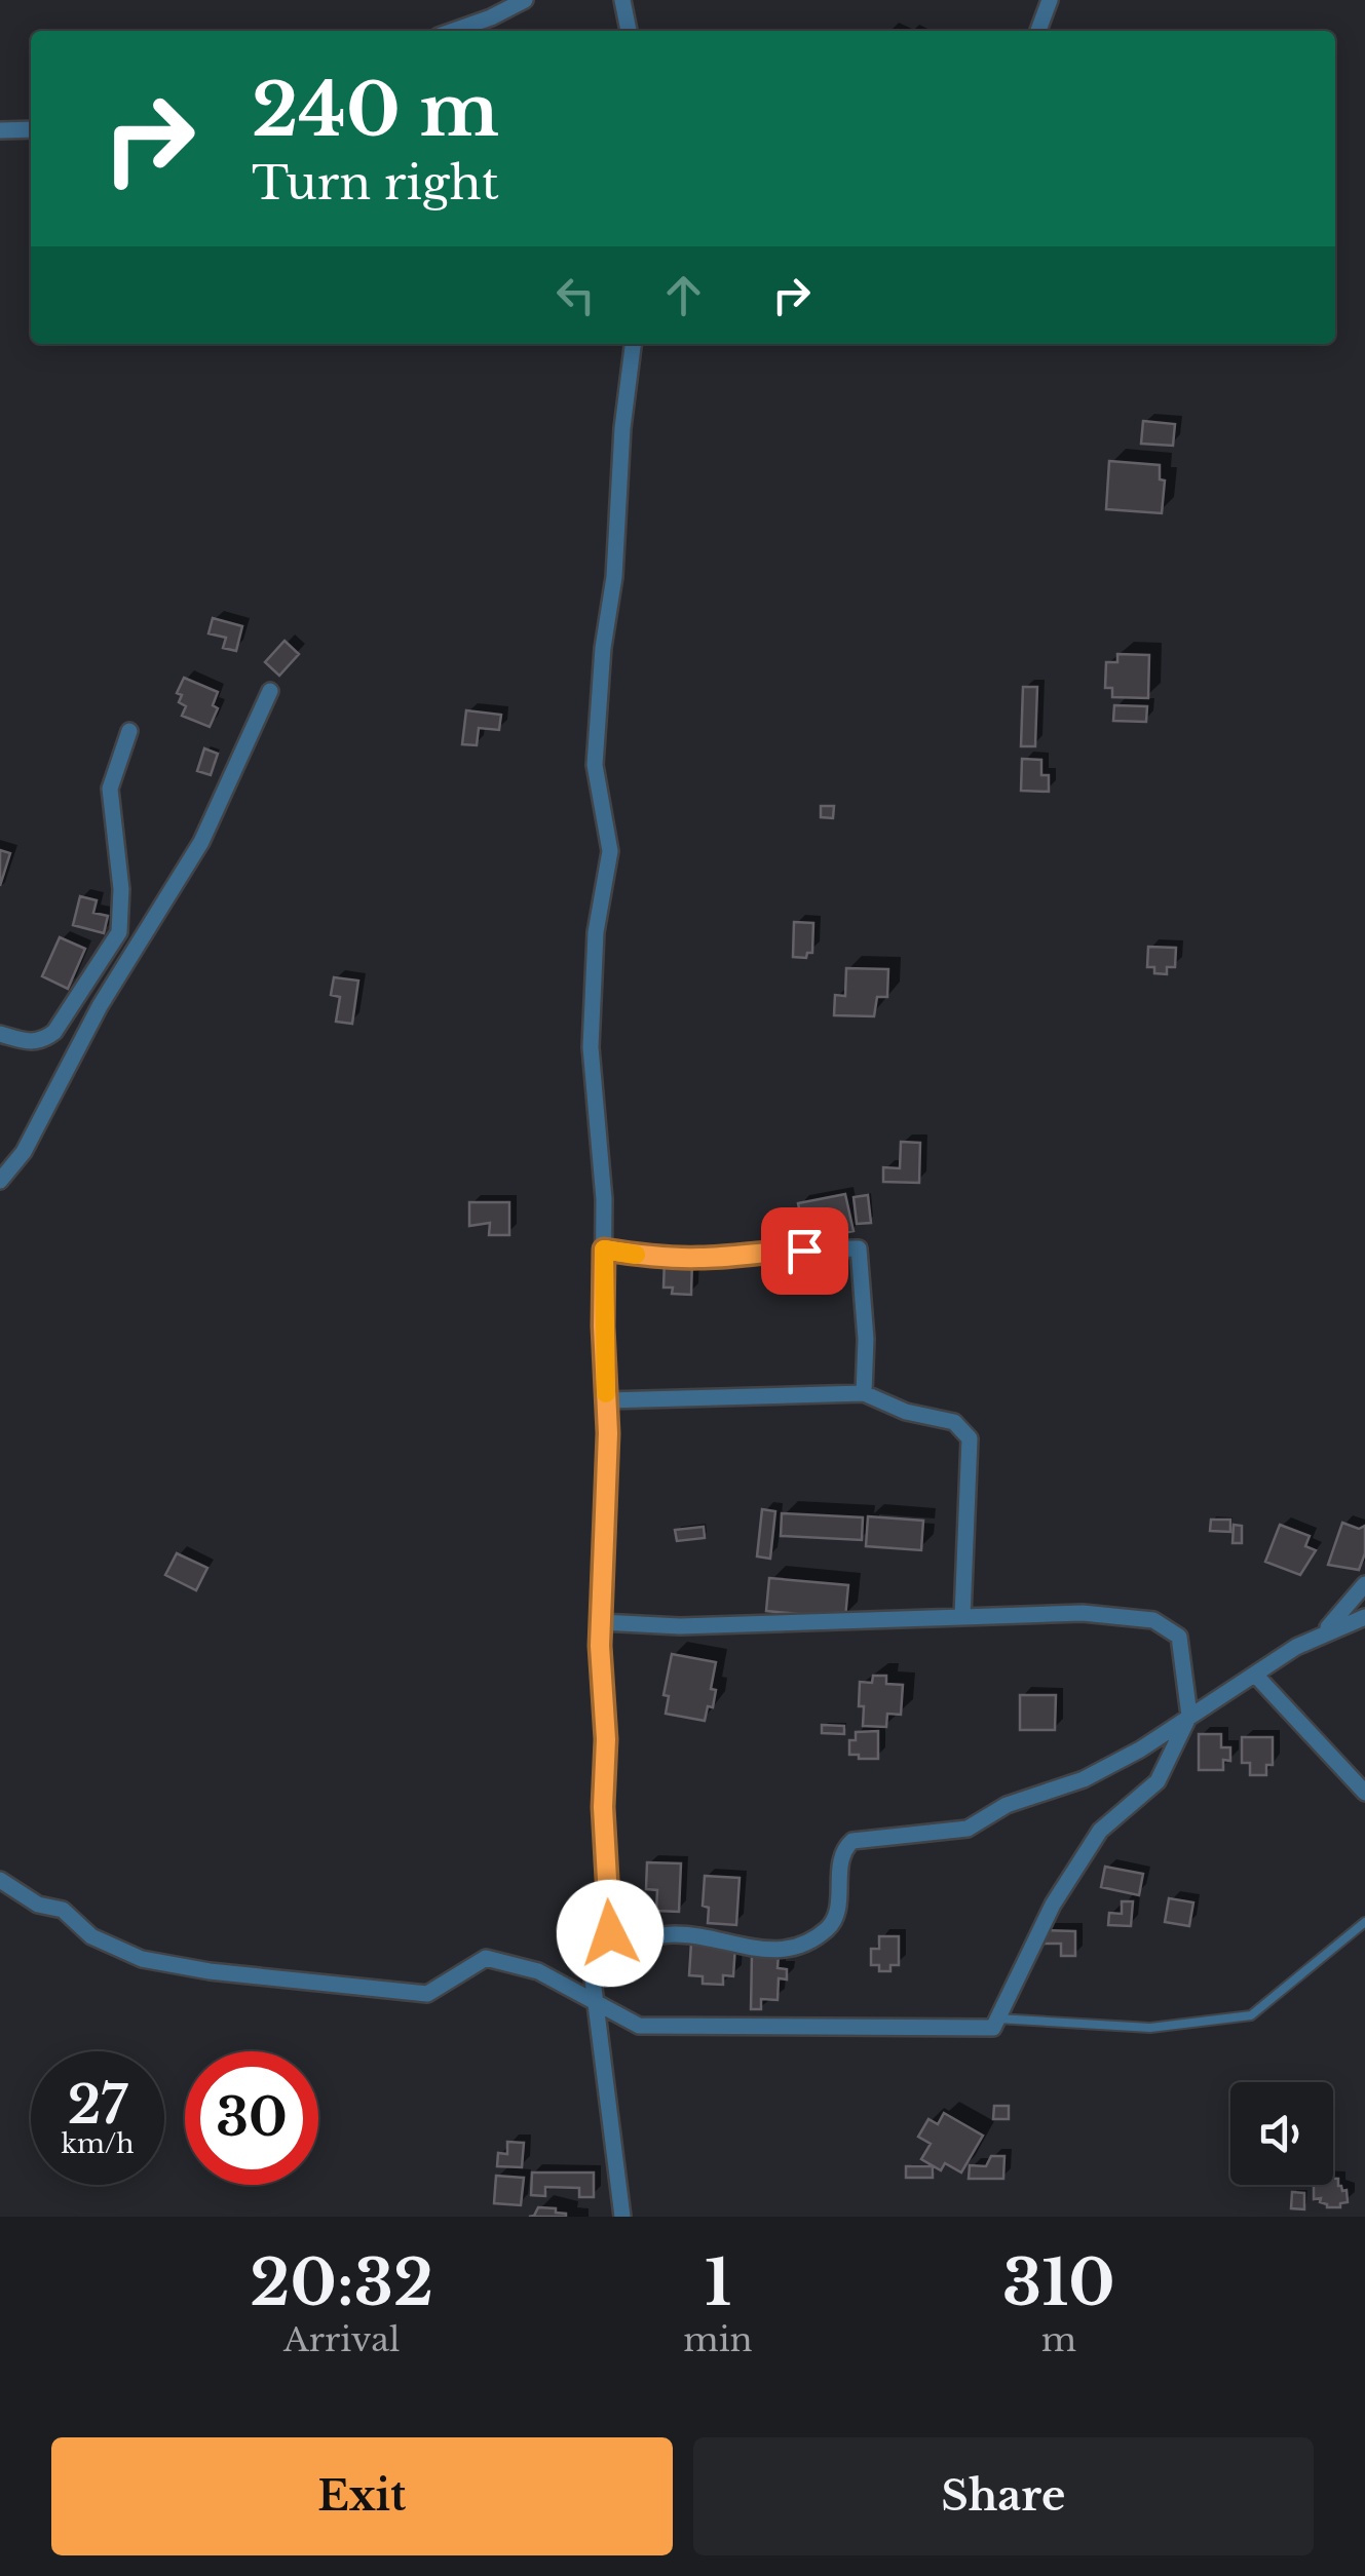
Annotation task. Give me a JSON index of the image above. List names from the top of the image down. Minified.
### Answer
{"page":{"turn":["240 m","Turn right"],"speed":"27 km/h","limit":"30","eta":["20:32","Arrival","1","min","310","m"],"buttons":["Exit","Share"]}}
